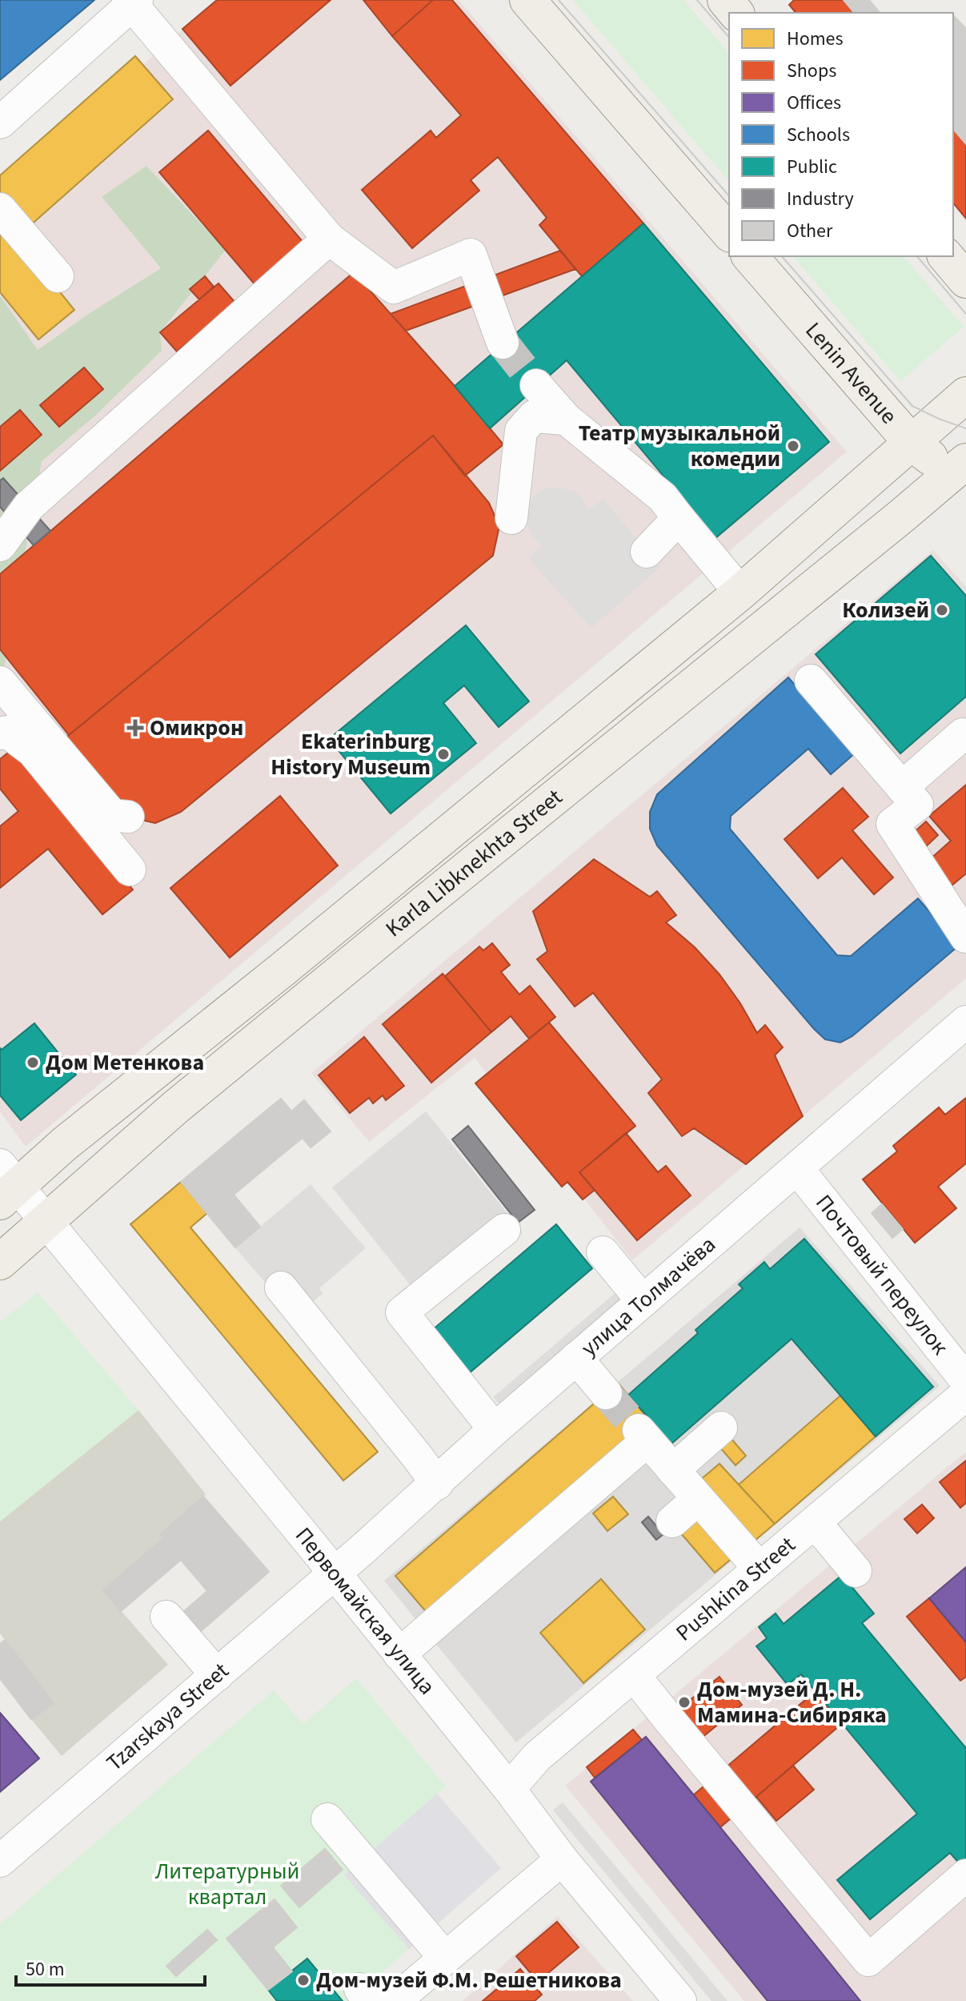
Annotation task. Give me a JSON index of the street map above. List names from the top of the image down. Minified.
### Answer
{"streets":{"main road":["Lenin Avenue","Karla Libknekhta Street"],"street":["Почтовый переулок","улица Толмачёва","Pushkina Street","Первомайская улица","Tzarskaya Street"]},"crossings":[["Lenin Avenue","Karla Libknekhta Street"],["Karla Libknekhta Street","Первомайская улица"],["Почтовый переулок","улица Толмачёва"],["улица Толмачёва","Первомайская улица"],["улица Толмачёва","Tzarskaya Street"],["Pushkina Street","Первомайская улица"],["Первомайская улица","Tzarskaya Street"]],"parks":["Литературный квартал"],"places":{"other":["Театр музыкальной комедии","Колизей","Ekaterinburg History Museum","Дом Метенкова","Дом-музей Д. Н. Мамина-Сибиряка","Дом-музей Ф.М. Решетникова"],"health":["Омикрон"]},"legend":["Homes","Shops","Offices","Schools","Public","Industry","Other"],"scale_bar":"50 m"}
